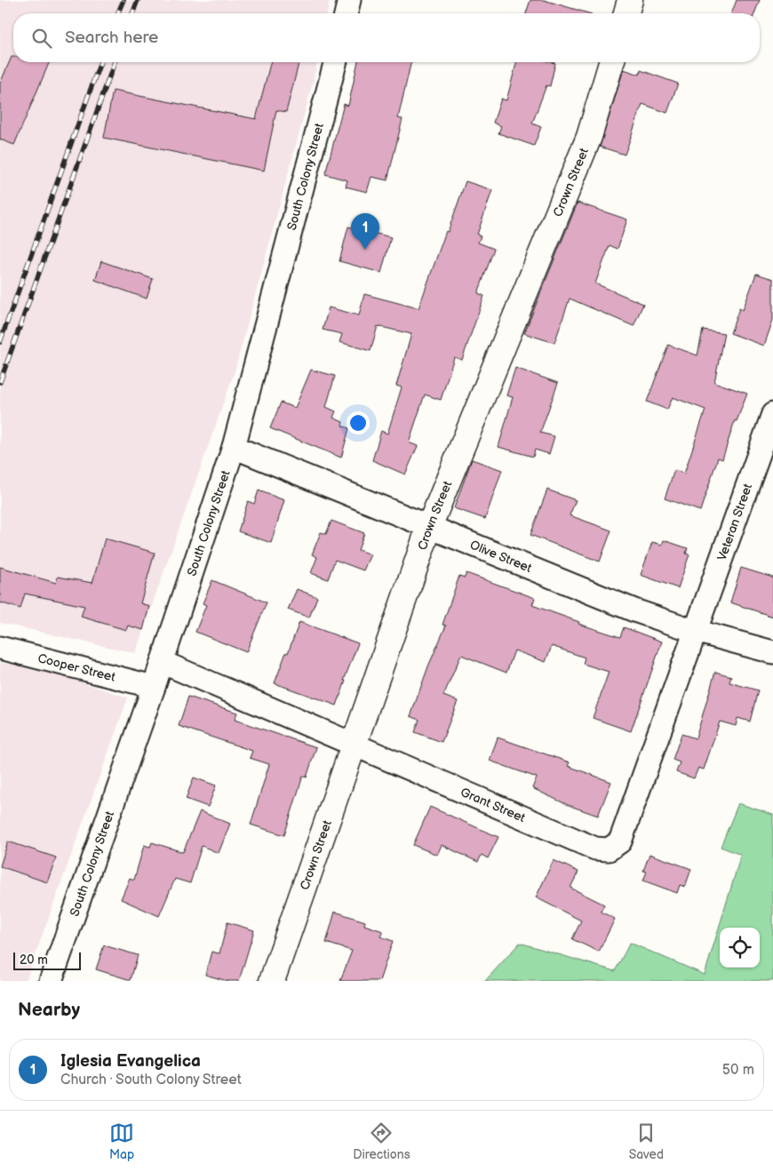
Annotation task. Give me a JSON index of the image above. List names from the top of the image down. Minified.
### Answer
{"streets":{"street":["South Colony Street","Crown Street","Veteran Street","Olive Street","Cooper Street","Grant Street"]},"crossings":[["South Colony Street","Olive Street"],["South Colony Street","Cooper Street"],["South Colony Street","Grant Street"],["Crown Street","Olive Street"],["Crown Street","Grant Street"],["Veteran Street","Olive Street"],["Veteran Street","Grant Street"],["Olive Street","Grant Street"]],"scale_bar":"20 m","page":{"search":"Search here","pins":"1","scale":"20 m","heading":"Nearby","list":[{"mark":"1","name":"Iglesia Evangelica","note":"Church · South Colony Street","value":"50 m"}],"nav":["Map","Directions","Saved"]}}
